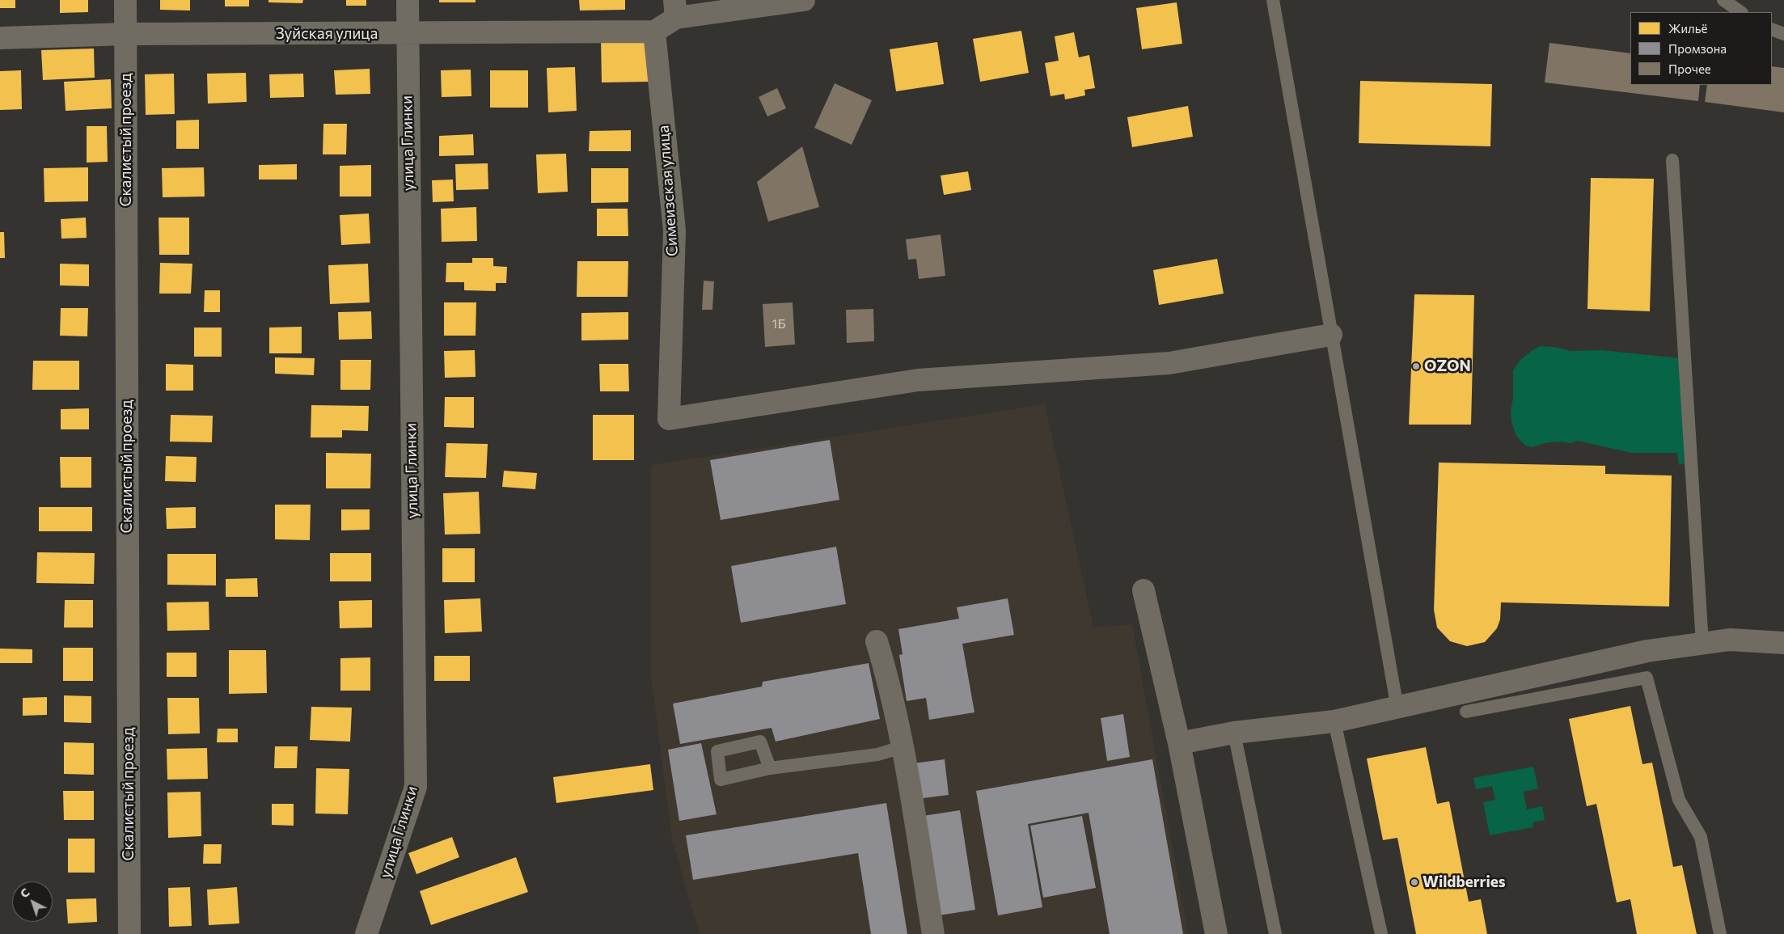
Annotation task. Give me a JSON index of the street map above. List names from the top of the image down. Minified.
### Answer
{"streets":{"street":["Зуйская улица","Скалистый проезд","улица Глинки","Симеизская улица"]},"crossings":[["Зуйская улица","Скалистый проезд"],["Зуйская улица","улица Глинки"],["Зуйская улица","Симеизская улица"]],"places":["OZON","Wildberries"],"house_numbers":["1Б"],"legend":["Жильё","Промзона","Прочее"],"north":"top left"}
